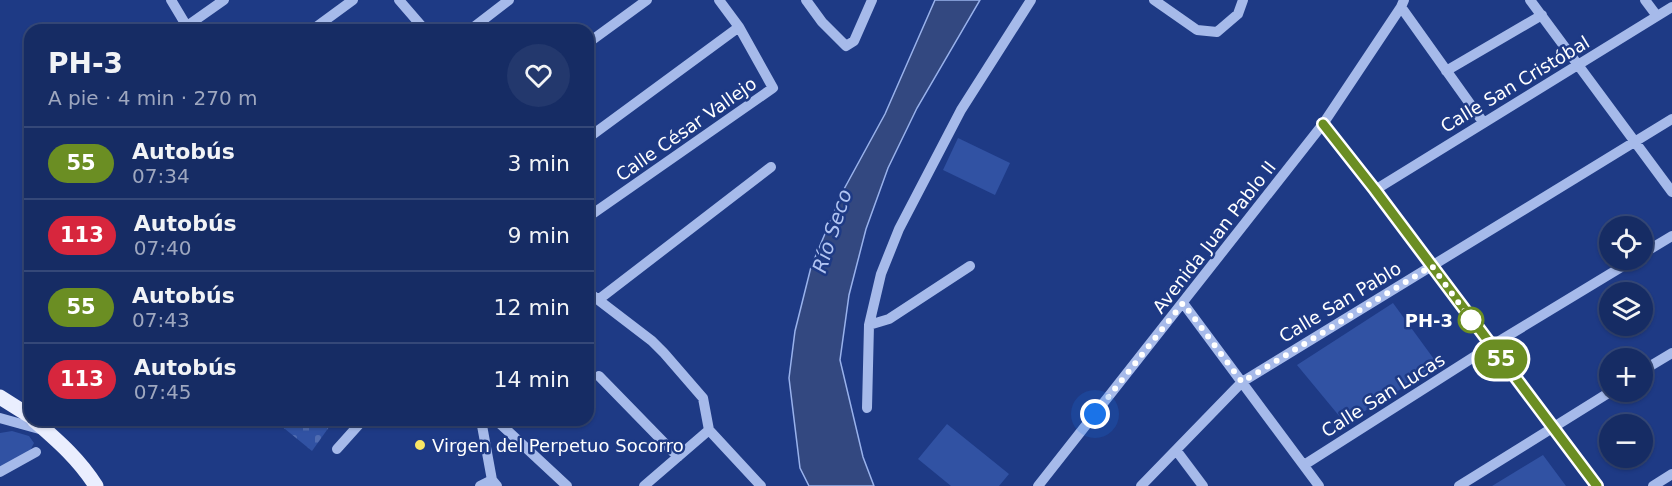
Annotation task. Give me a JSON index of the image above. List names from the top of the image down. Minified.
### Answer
{"streets":{"street":["Calle San Cristóbal","Calle César Vallejo","Avenida Juan Pablo II","Calle San Pablo","Calle San Lucas"]},"water":["Río Seco"],"places":["PH-3","Virgen del Perpetuo Socorro"],"lines":["bus line 55"],"page":{"on_map":"55","heading":["PH-3","A pie · 4 min · 270 m"],"list":[{"mark":"55","name":"Autobús","note":"07:34","value":"3 min"},{"mark":"113","name":"Autobús","note":"07:40","value":"9 min"},{"mark":"55","name":"Autobús","note":"07:43","value":"12 min"},{"mark":"113","name":"Autobús","note":"07:45","value":"14 min"}],"map_buttons":["+","−"]}}
